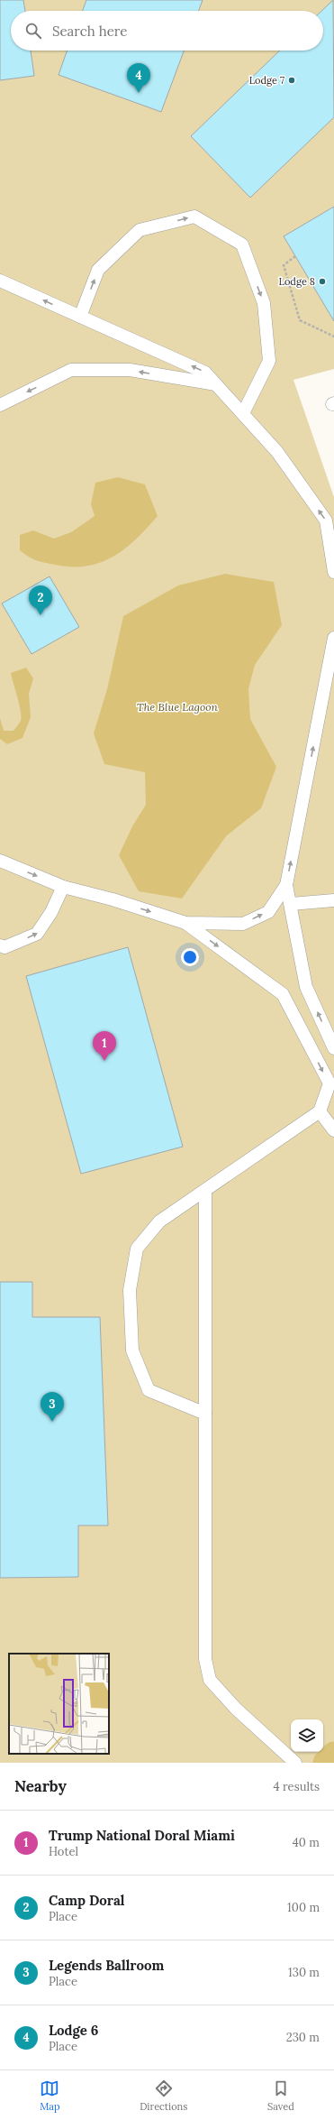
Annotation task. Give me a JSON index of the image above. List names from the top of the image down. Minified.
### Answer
{"water":["The Blue Lagoon"],"places":["Lodge 7","Lodge 8"],"page":{"search":"Search here","pins":["4","2","1","3"],"heading":["Nearby","4 results"],"list":[{"mark":"1","name":"Trump National Doral Miami","note":"Hotel","value":"40 m"},{"mark":"2","name":"Camp Doral","note":"Place","value":"100 m"},{"mark":"3","name":"Legends Ballroom","note":"Place","value":"130 m"},{"mark":"4","name":"Lodge 6","note":"Place","value":"230 m"}],"nav":["Map","Directions","Saved"]}}
